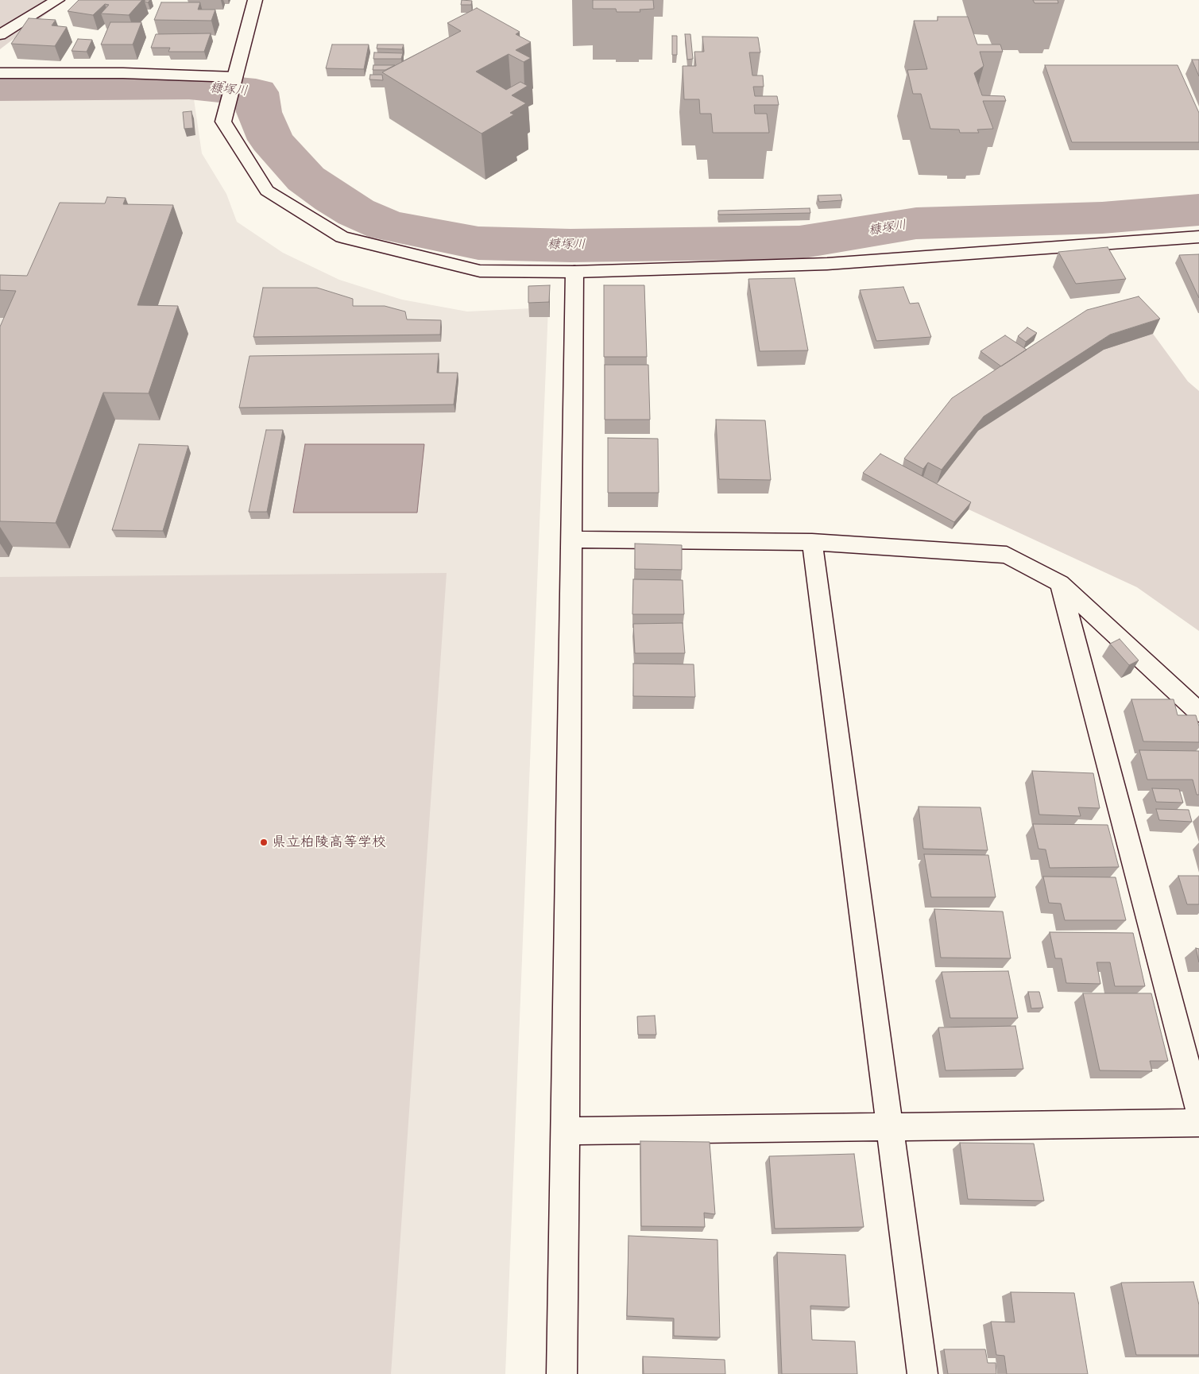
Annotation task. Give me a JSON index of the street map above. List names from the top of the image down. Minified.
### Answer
{"water":["糠塚川"],"places":["県立柏陵高等学校"]}
